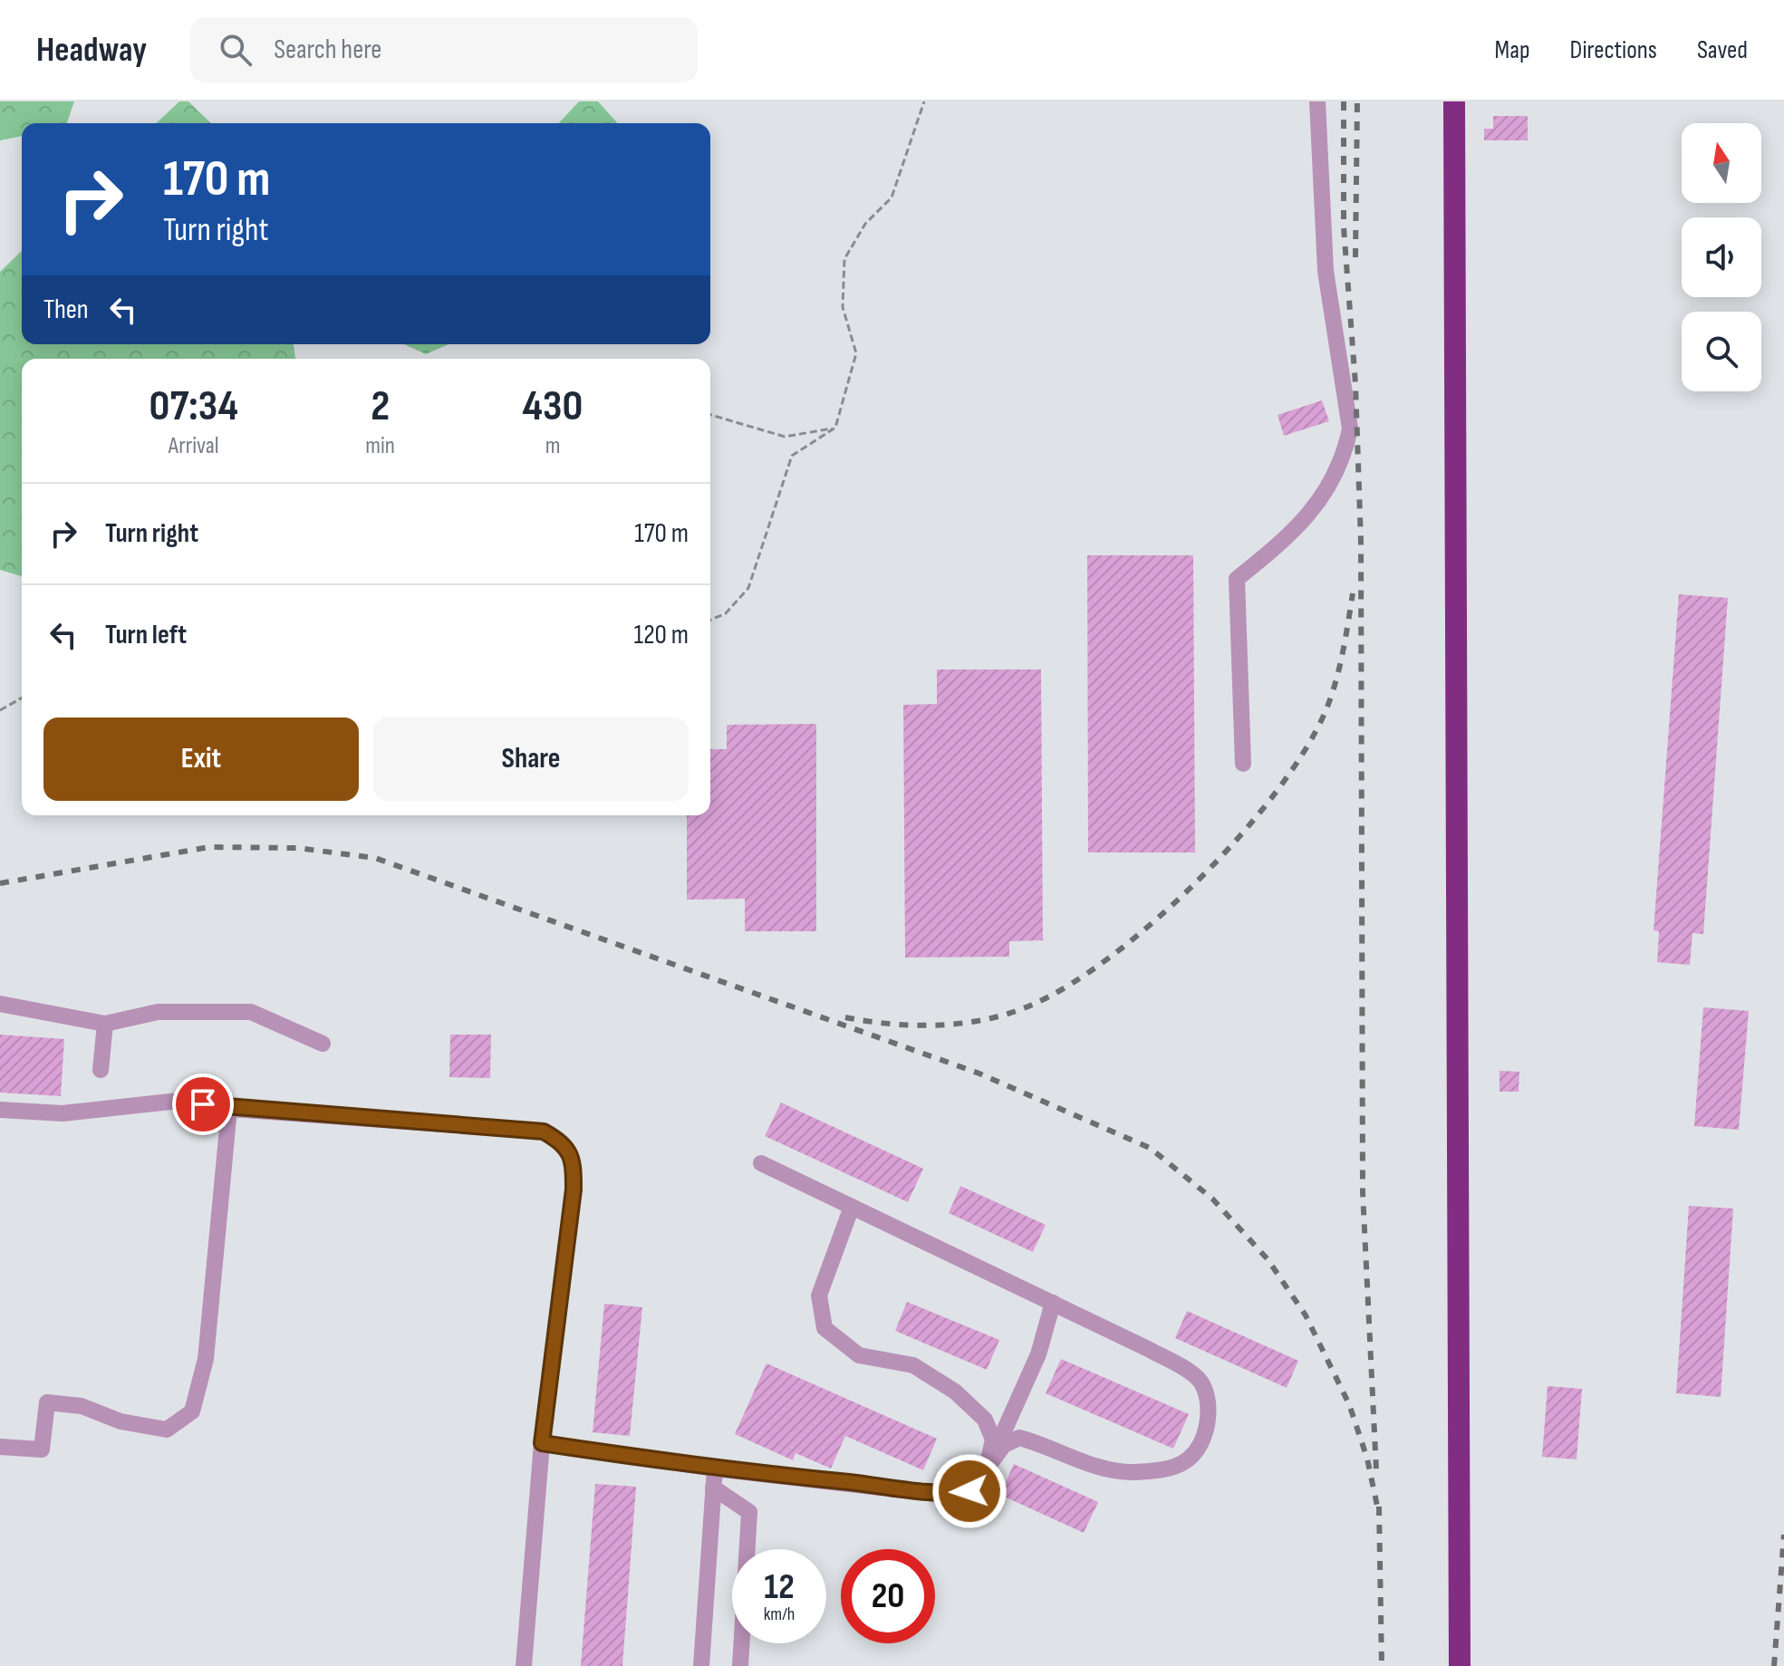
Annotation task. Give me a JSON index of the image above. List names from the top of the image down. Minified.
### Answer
{"north":"top","page":{"header":"Headway","search":"Search here","nav":["Map","Directions","Saved"],"turn":["170 m","Turn right"],"then":"Then","eta":["07:34","Arrival","2","min","430","m"],"list":[{"name":"Turn right","value":"170 m"},{"name":"Turn left","value":"120 m"}],"buttons":["Exit","Share"],"speed":"12 km/h","limit":"20"}}
